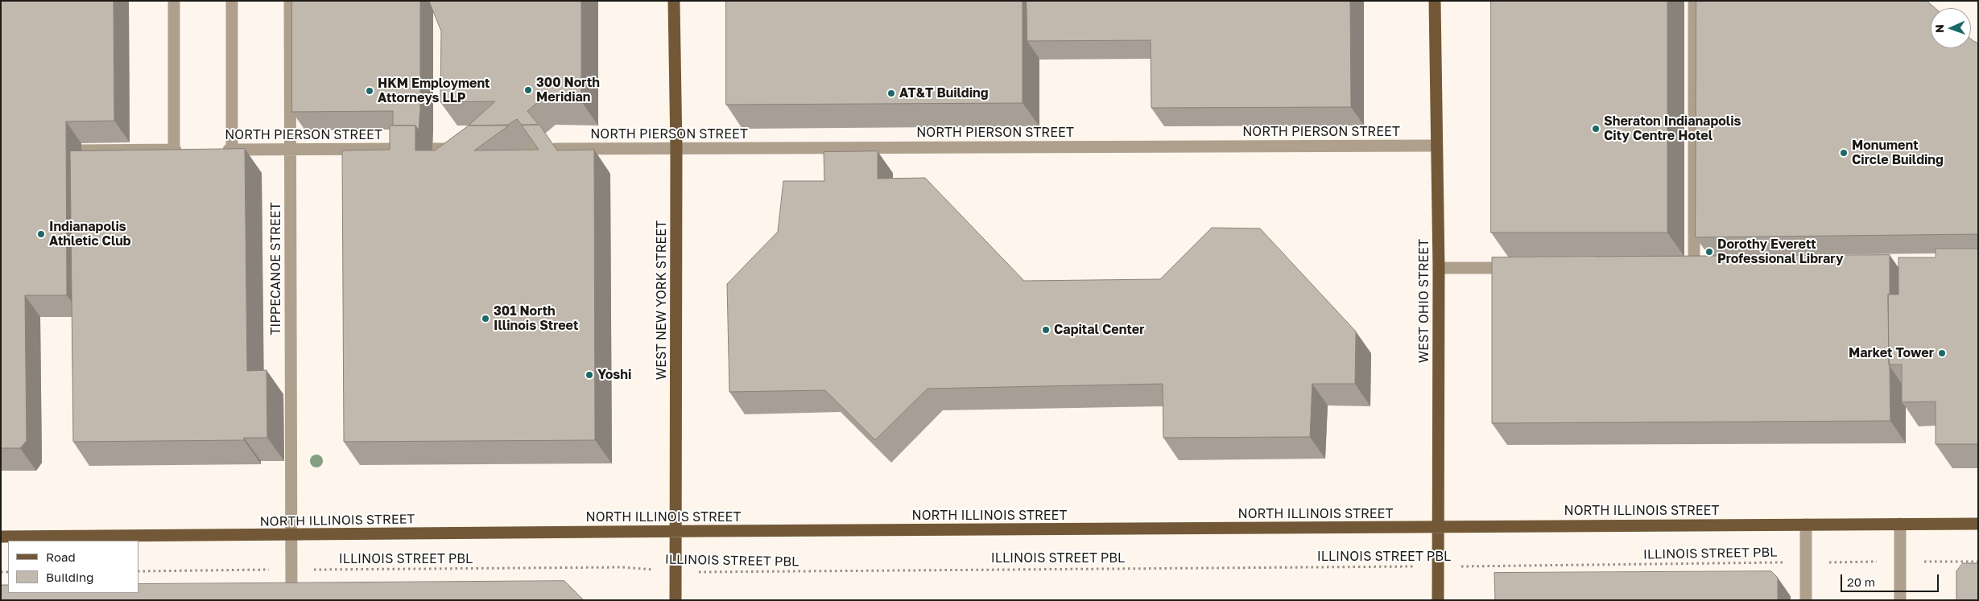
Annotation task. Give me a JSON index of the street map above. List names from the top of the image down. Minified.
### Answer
{"streets":{"main road":["WEST NEW YORK STREET","WEST OHIO STREET","NORTH ILLINOIS STREET"],"lane":["NORTH PIERSON STREET","TIPPECANOE STREET"],"path":["ILLINOIS STREET PBL"]},"crossings":[["NORTH PIERSON STREET","TIPPECANOE STREET"],["NORTH PIERSON STREET","WEST NEW YORK STREET"],["NORTH PIERSON STREET","WEST OHIO STREET"],["TIPPECANOE STREET","NORTH ILLINOIS STREET"],["TIPPECANOE STREET","ILLINOIS STREET PBL"],["WEST NEW YORK STREET","NORTH ILLINOIS STREET"],["WEST NEW YORK STREET","ILLINOIS STREET PBL"],["WEST OHIO STREET","NORTH ILLINOIS STREET"],["WEST OHIO STREET","ILLINOIS STREET PBL"]],"places":["300 North Meridian","HKM Employment Attorneys LLP","AT&T Building","Sheraton Indianapolis City Centre Hotel","Monument Circle Building","Indianapolis Athletic Club","Dorothy Everett Professional Library","301 North Illinois Street","Capital Center","Market Tower","Yoshi"],"legend":["Road","Building"],"scale_bar":"20 m","north":"left"}
